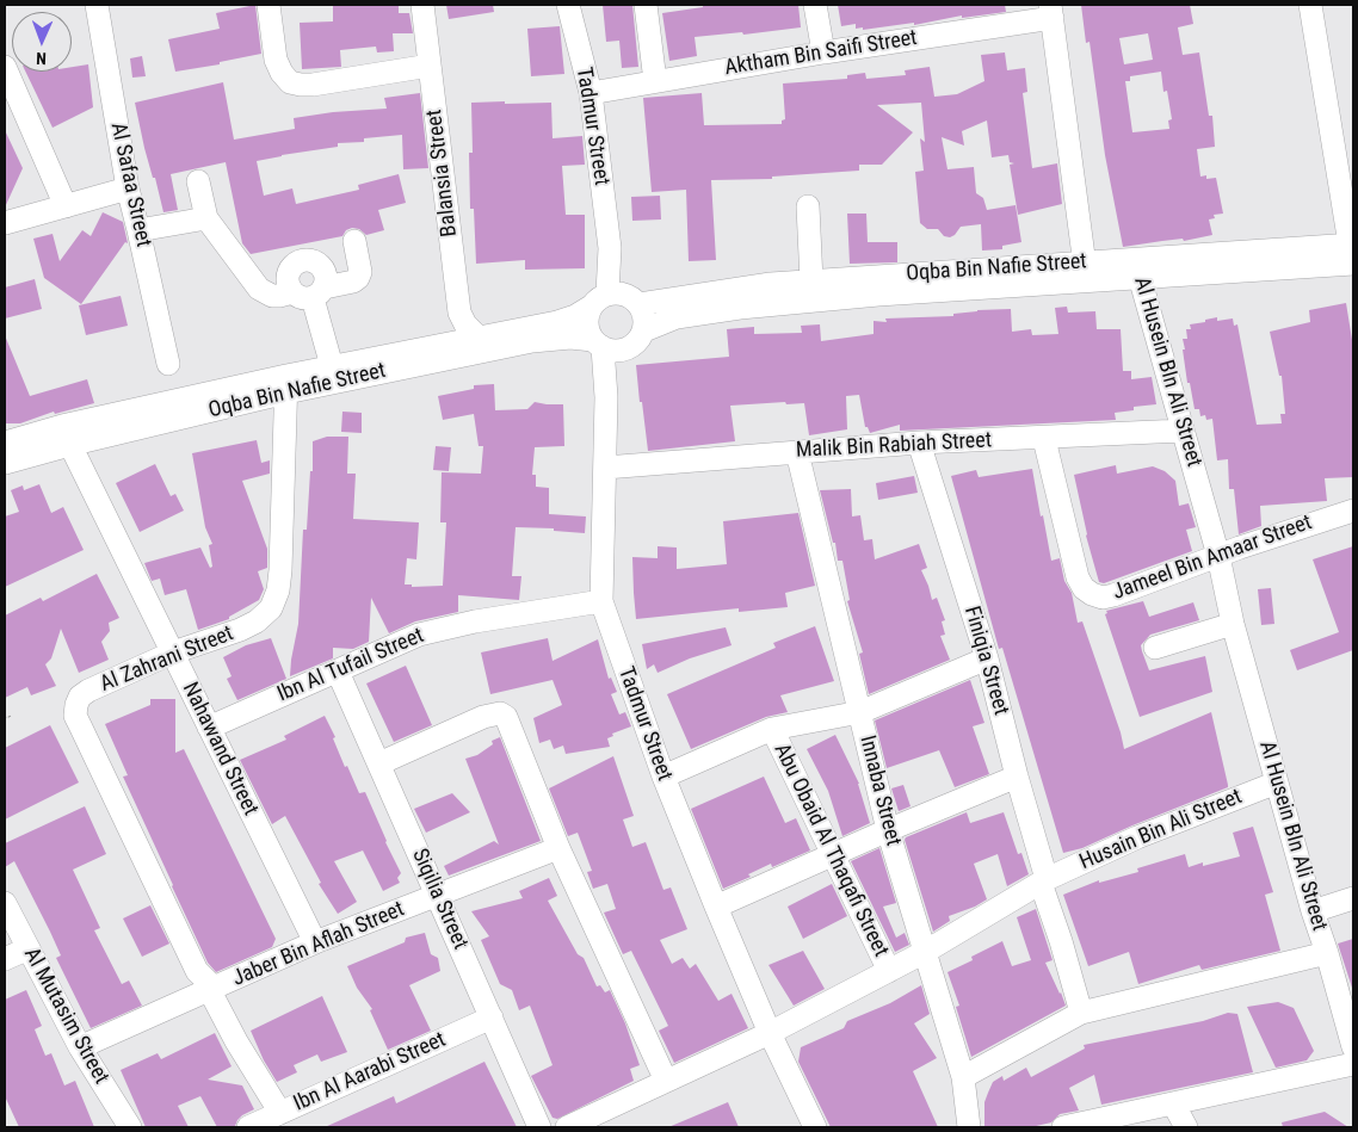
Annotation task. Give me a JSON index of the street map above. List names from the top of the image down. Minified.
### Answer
{"streets":{"street":["Aktham Bin Saifi Street","Tadmur Street","Balansia Street","Al Safaa Street","Oqba Bin Nafie Street","Al Husein BIn Ali Street","Malik Bin Rabiah Street","Jameel Bin Amaar Street","Al Zahrani Street","Finiqia Street","Ibn Al Tufail Street","Nahawand Street","Innaba Street","Husain Bin Ali Street","Abu Obaid Al Thaqafi Street","Siqilia Street","Jaber Bin Aflah Street","Al Mutasim Street","Ibn Al Aarabi Street"]},"crossings":[["Aktham Bin Saifi Street","Tadmur Street"],["Tadmur Street","Oqba Bin Nafie Street"],["Tadmur Street","Malik Bin Rabiah Street"],["Tadmur Street","Ibn Al Tufail Street"],["Balansia Street","Oqba Bin Nafie Street"],["Oqba Bin Nafie Street","Al Husein BIn Ali Street"],["Oqba Bin Nafie Street","Al Zahrani Street"],["Oqba Bin Nafie Street","Nahawand Street"],["Al Husein BIn Ali Street","Malik Bin Rabiah Street"],["Al Husein BIn Ali Street","Jameel Bin Amaar Street"],["Al Husein BIn Ali Street","Husain Bin Ali Street"],["Malik Bin Rabiah Street","Jameel Bin Amaar Street"],["Malik Bin Rabiah Street","Finiqia Street"],["Malik Bin Rabiah Street","Innaba Street"],["Al Zahrani Street","Nahawand Street"],["Al Zahrani Street","Jaber Bin Aflah Street"],["Finiqia Street","Husain Bin Ali Street"],["Ibn Al Tufail Street","Nahawand Street"],["Ibn Al Tufail Street","Siqilia Street"],["Nahawand Street","Jaber Bin Aflah Street"],["Innaba Street","Husain Bin Ali Street"],["Siqilia Street","Jaber Bin Aflah Street"],["Siqilia Street","Ibn Al Aarabi Street"],["Jaber Bin Aflah Street","Al Mutasim Street"]],"north":"bottom"}
